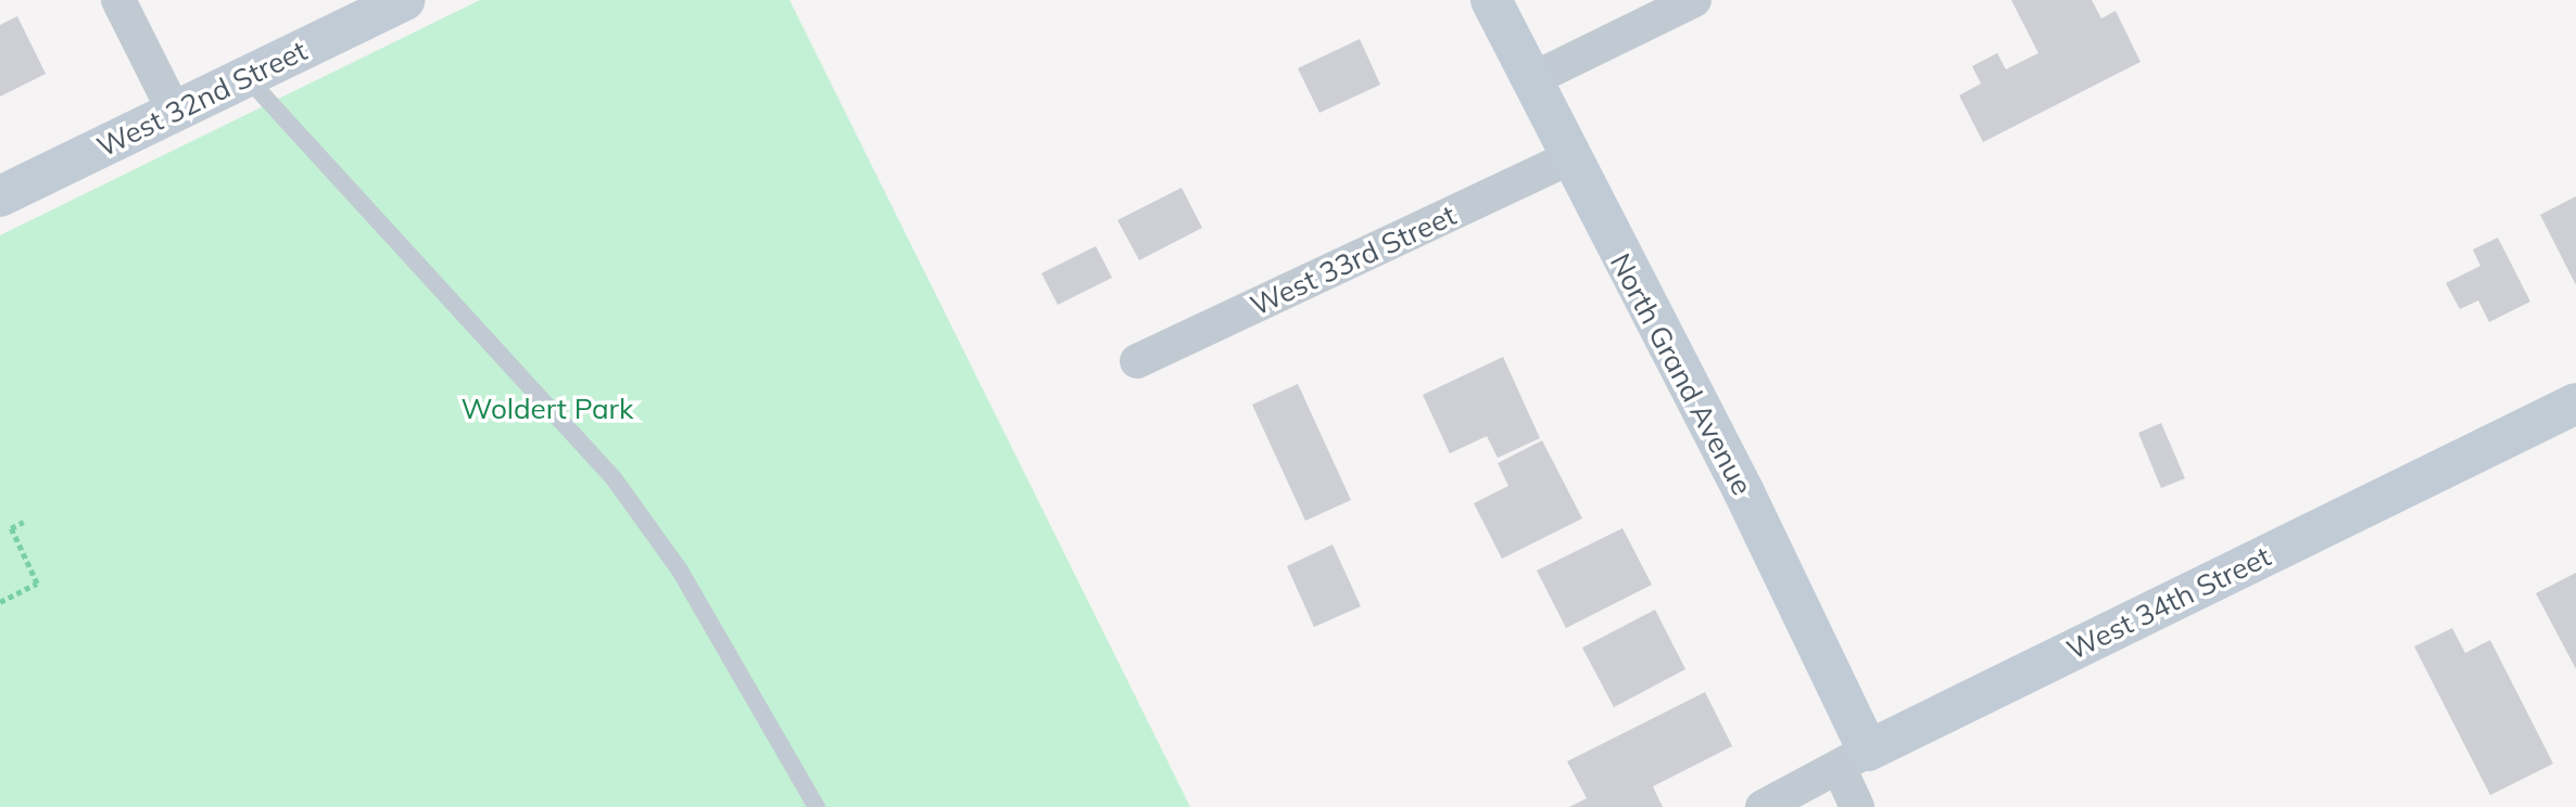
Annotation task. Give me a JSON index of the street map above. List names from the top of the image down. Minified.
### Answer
{"streets":{"street":["West 32nd Street","West 33rd Street","North Grand Avenue","West 34th Street"]},"crossings":[["West 33rd Street","North Grand Avenue"],["North Grand Avenue","West 34th Street"]],"parks":["Woldert Park"]}
